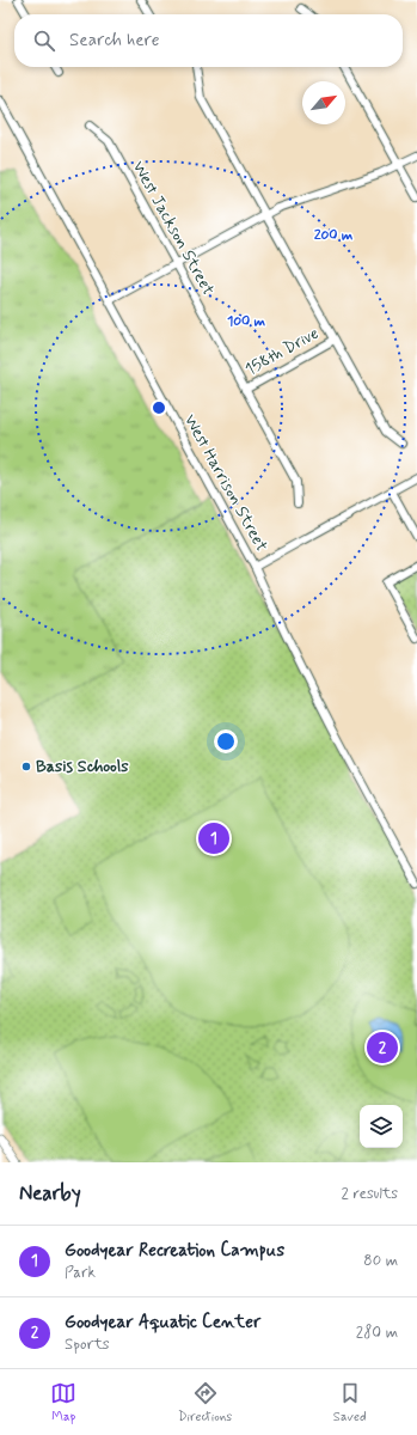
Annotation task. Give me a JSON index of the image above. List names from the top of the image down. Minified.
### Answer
{"streets":{"street":["West Jackson Street","158th Drive","West Harrison Street"]},"crossings":[["West Jackson Street","158th Drive"]],"places":["Basis Schools"],"north":"top right","page":{"search":"Search here","pins":["1","2"],"heading":["Nearby","2 results"],"list":[{"mark":"1","name":"Goodyear Recreation Campus","note":"Park","value":"80 m"},{"mark":"2","name":"Goodyear Aquatic Center","note":"Sports","value":"280 m"}],"nav":["Map","Directions","Saved"]},"rings":["200 m","100 m"]}
